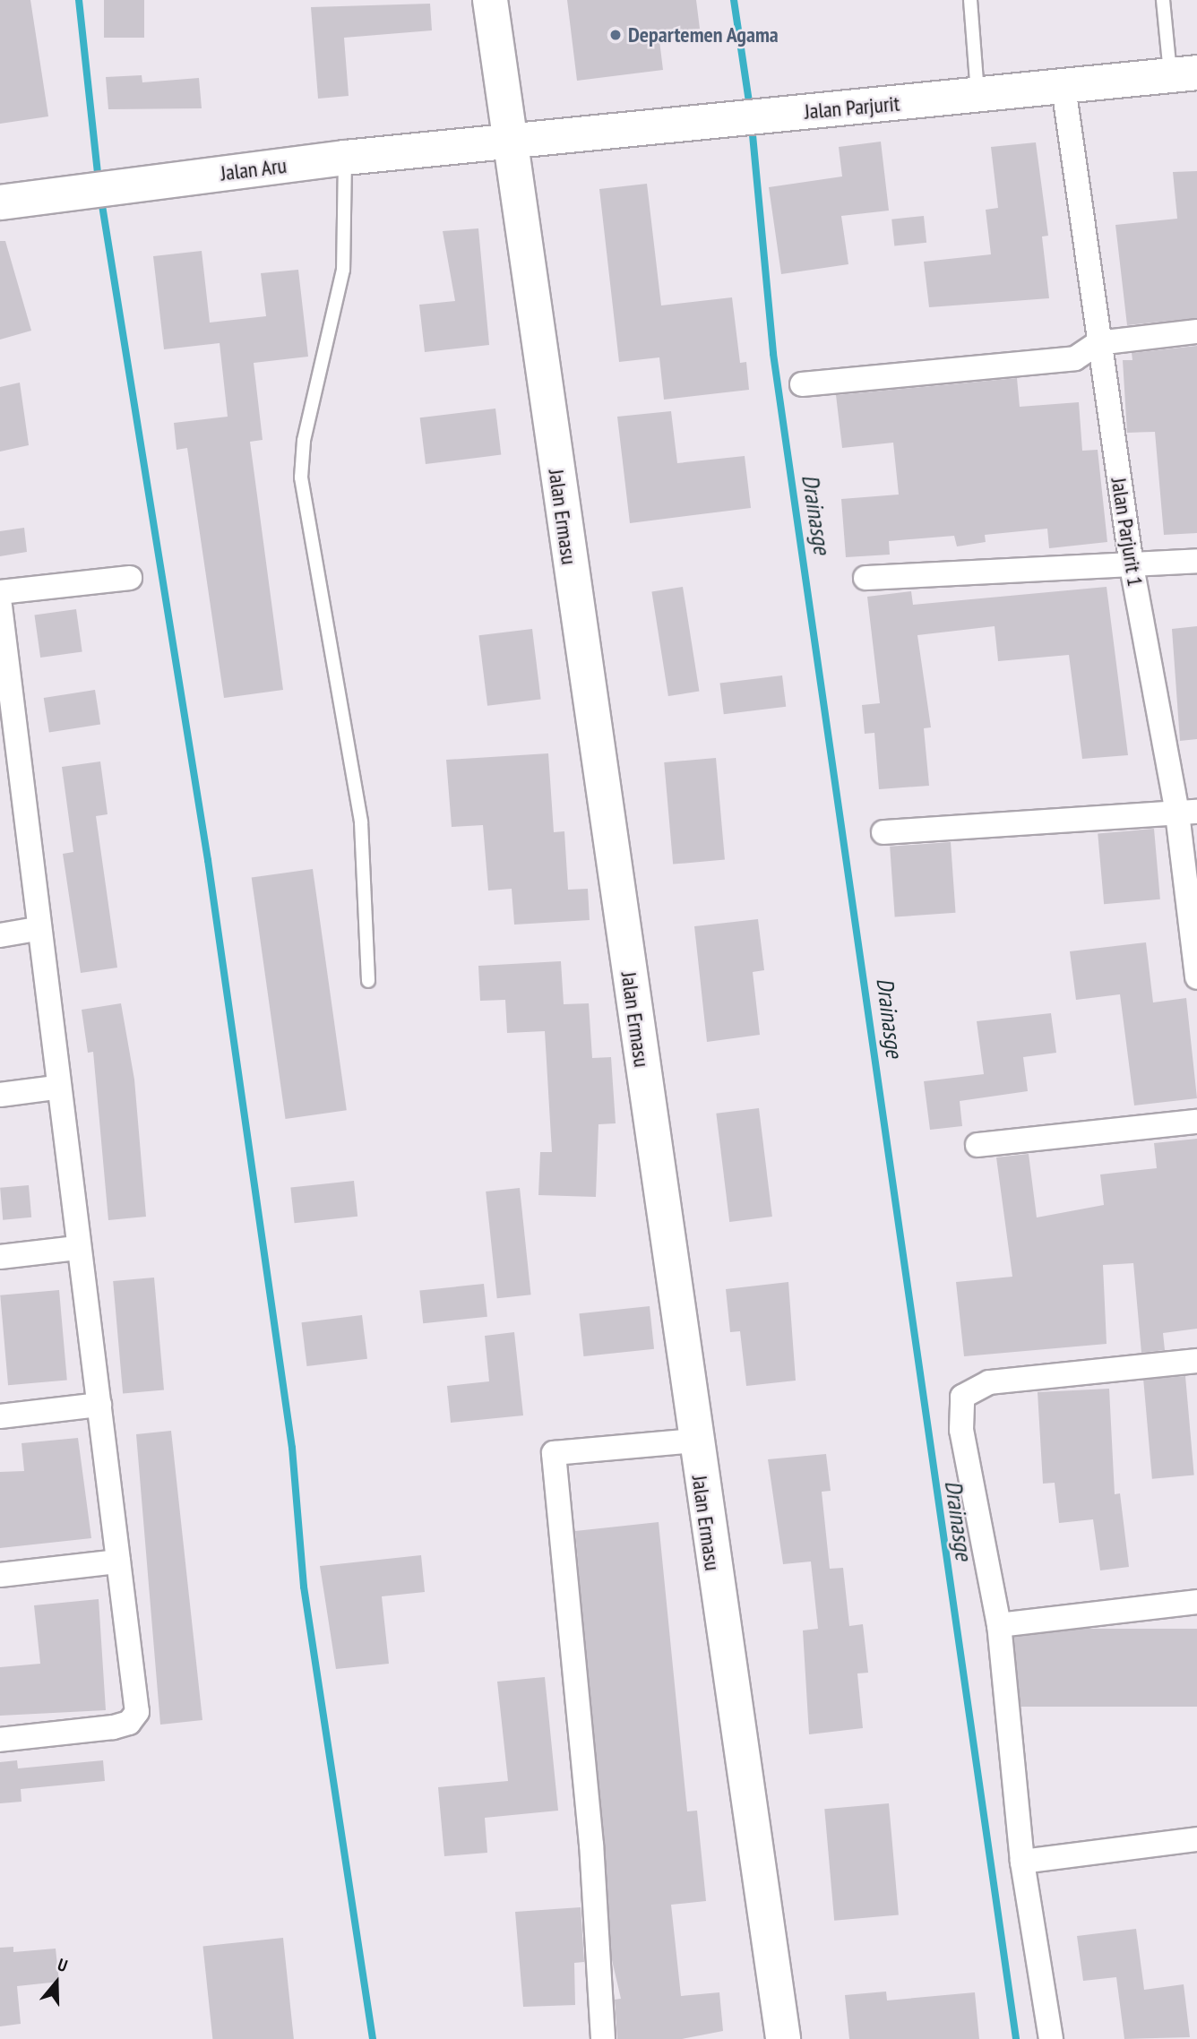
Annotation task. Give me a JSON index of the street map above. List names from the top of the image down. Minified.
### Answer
{"streets":{"street":["Jalan Parjurit","Jalan Aru","Jalan Ermasu","Jalan Parjurit 1"]},"crossings":[["Jalan Parjurit","Jalan Aru"],["Jalan Parjurit","Jalan Ermasu"],["Jalan Parjurit","Jalan Parjurit 1"],["Jalan Aru","Jalan Ermasu"]],"water":["Drainasge"],"places":["Departemen Agama"],"north":"top"}
